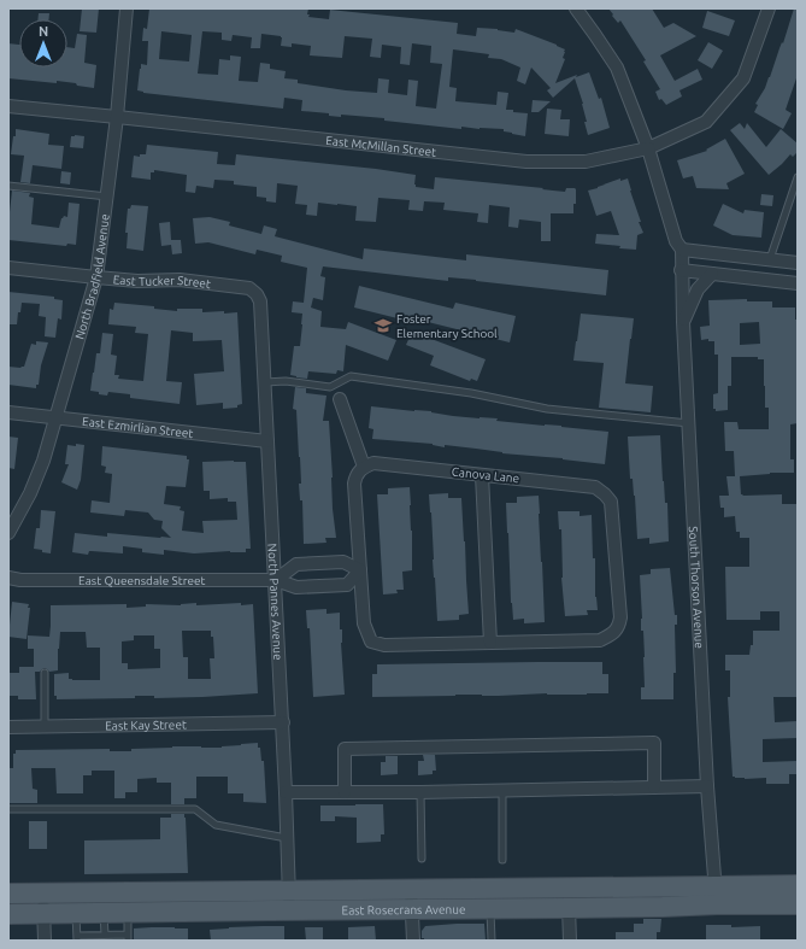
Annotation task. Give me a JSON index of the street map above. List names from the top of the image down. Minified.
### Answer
{"streets":{"main road":["East Rosecrans Avenue"],"street":["East McMillan Street","North Bradfield Avenue","East Tucker Street","East Ezmirlian Street","Canova Lane","East Queensdale Street","South Thorson Avenue","North Pannes Avenue","East Kay Street"]},"crossings":[["East McMillan Street","North Bradfield Avenue"],["North Bradfield Avenue","East Tucker Street"],["North Bradfield Avenue","East Ezmirlian Street"],["East Tucker Street","North Pannes Avenue"],["East Ezmirlian Street","North Pannes Avenue"],["East Queensdale Street","North Pannes Avenue"],["South Thorson Avenue","East Rosecrans Avenue"],["North Pannes Avenue","East Kay Street"],["North Pannes Avenue","East Rosecrans Avenue"]],"places":{"school or university":["Foster Elementary School"]},"north":"top"}
